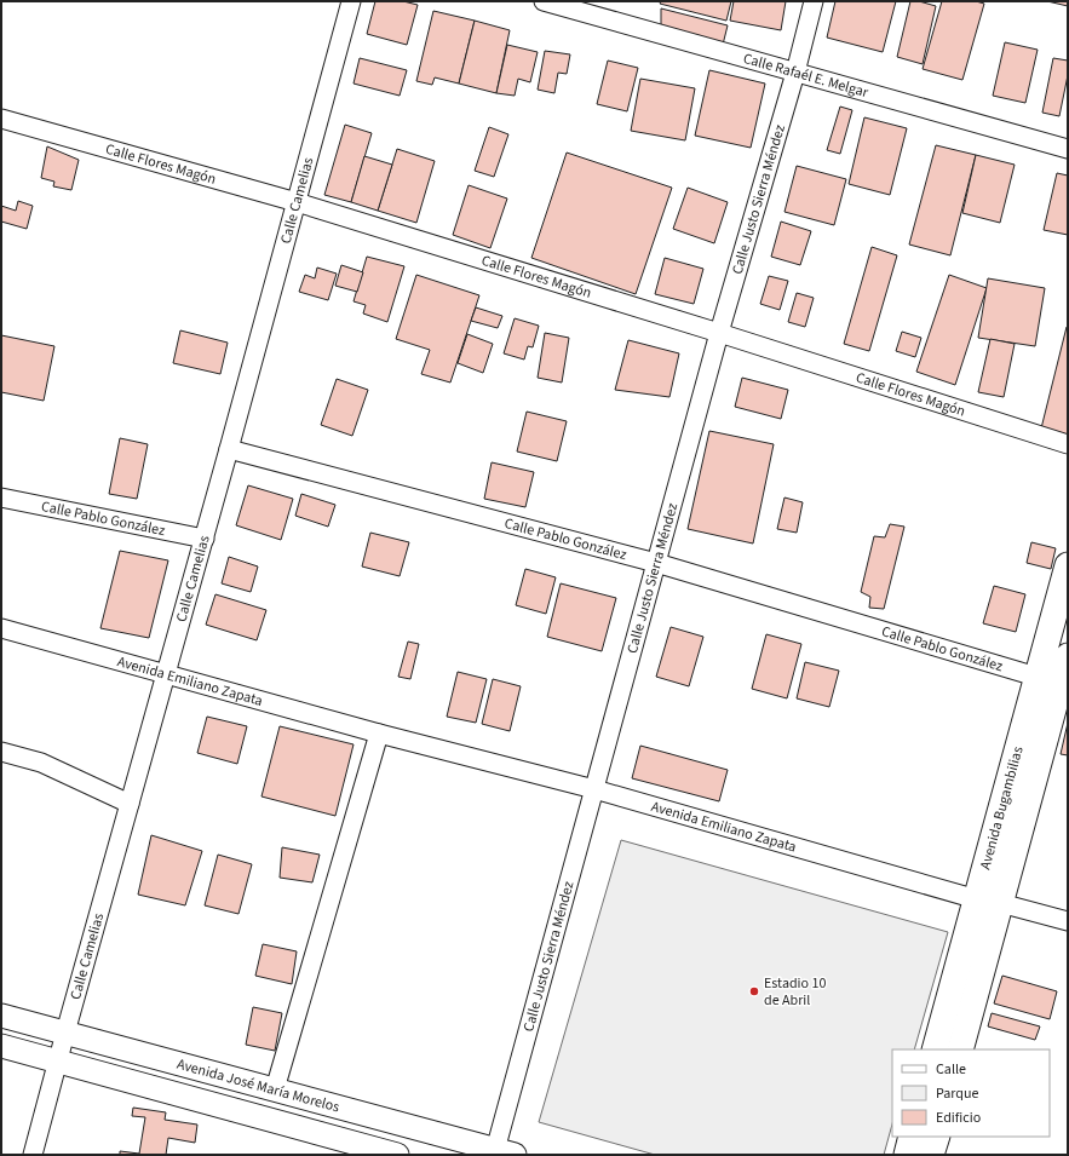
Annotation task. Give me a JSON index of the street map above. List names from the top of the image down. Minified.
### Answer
{"streets":{"main road":["Avenida Bugambilias"],"street":["Calle Rafaél E. Melgar","Calle Flores Magón","Calle Camelias","Calle Justo Sierra Méndez","Calle Pablo González","Avenida Emiliano Zapata","Avenida José María Morelos"]},"crossings":[["Calle Rafaél E. Melgar","Calle Justo Sierra Méndez"],["Calle Flores Magón","Calle Camelias"],["Calle Flores Magón","Calle Justo Sierra Méndez"],["Calle Camelias","Calle Pablo González"],["Calle Camelias","Avenida Emiliano Zapata"],["Calle Camelias","Avenida José María Morelos"],["Calle Justo Sierra Méndez","Calle Pablo González"],["Calle Justo Sierra Méndez","Avenida Emiliano Zapata"],["Calle Justo Sierra Méndez","Avenida José María Morelos"],["Calle Pablo González","Avenida Bugambilias"],["Avenida Emiliano Zapata","Avenida Bugambilias"]],"places":["Estadio 10 de Abril"],"legend":["Calle","Parque","Edificio"]}
